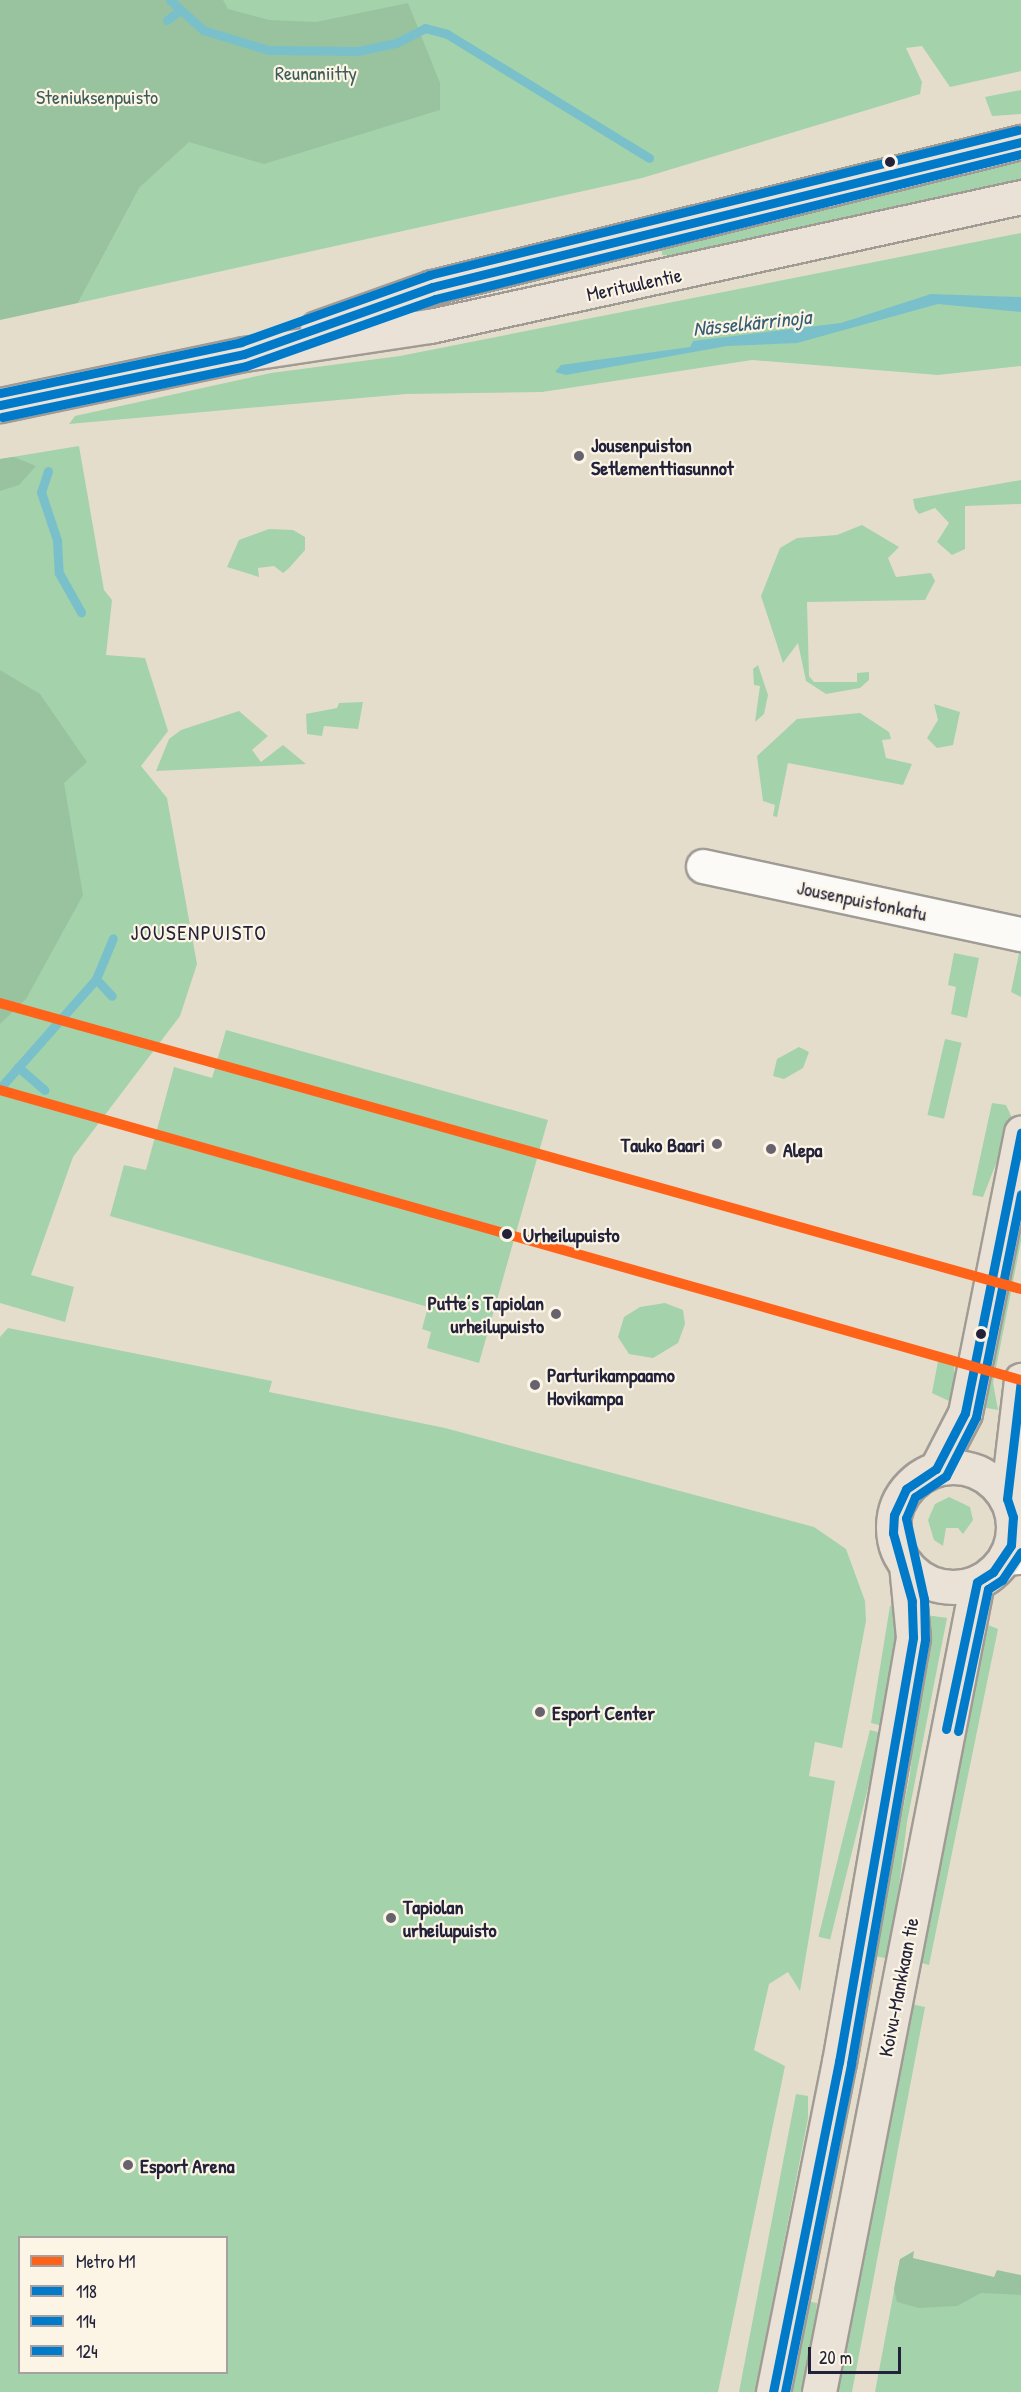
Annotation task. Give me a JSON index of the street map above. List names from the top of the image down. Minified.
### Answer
{"streets":{"main road":["Merituulentie","Koivu-Mankkaan tie"],"street":["Jousenpuistonkatu"]},"districts":["JOUSENPUISTO"],"water":["Nässelkärrinoja"],"parks":["Reunaniitty","Steniuksenpuisto"],"places":["Jousenpuiston Setlementtiasunnot","Tauko Baari","Alepa","Urheilupuisto","Putte’s Tapiolan urheilupuisto","Parturikampaamo Hovikampa","Esport Center","Tapiolan urheilupuisto","Esport Arena"],"lines":["transit line 118","transit line 124","metro line M1","transit line 114"],"legend":["Metro M1","118","114","124"],"scale_bar":"20 m"}
